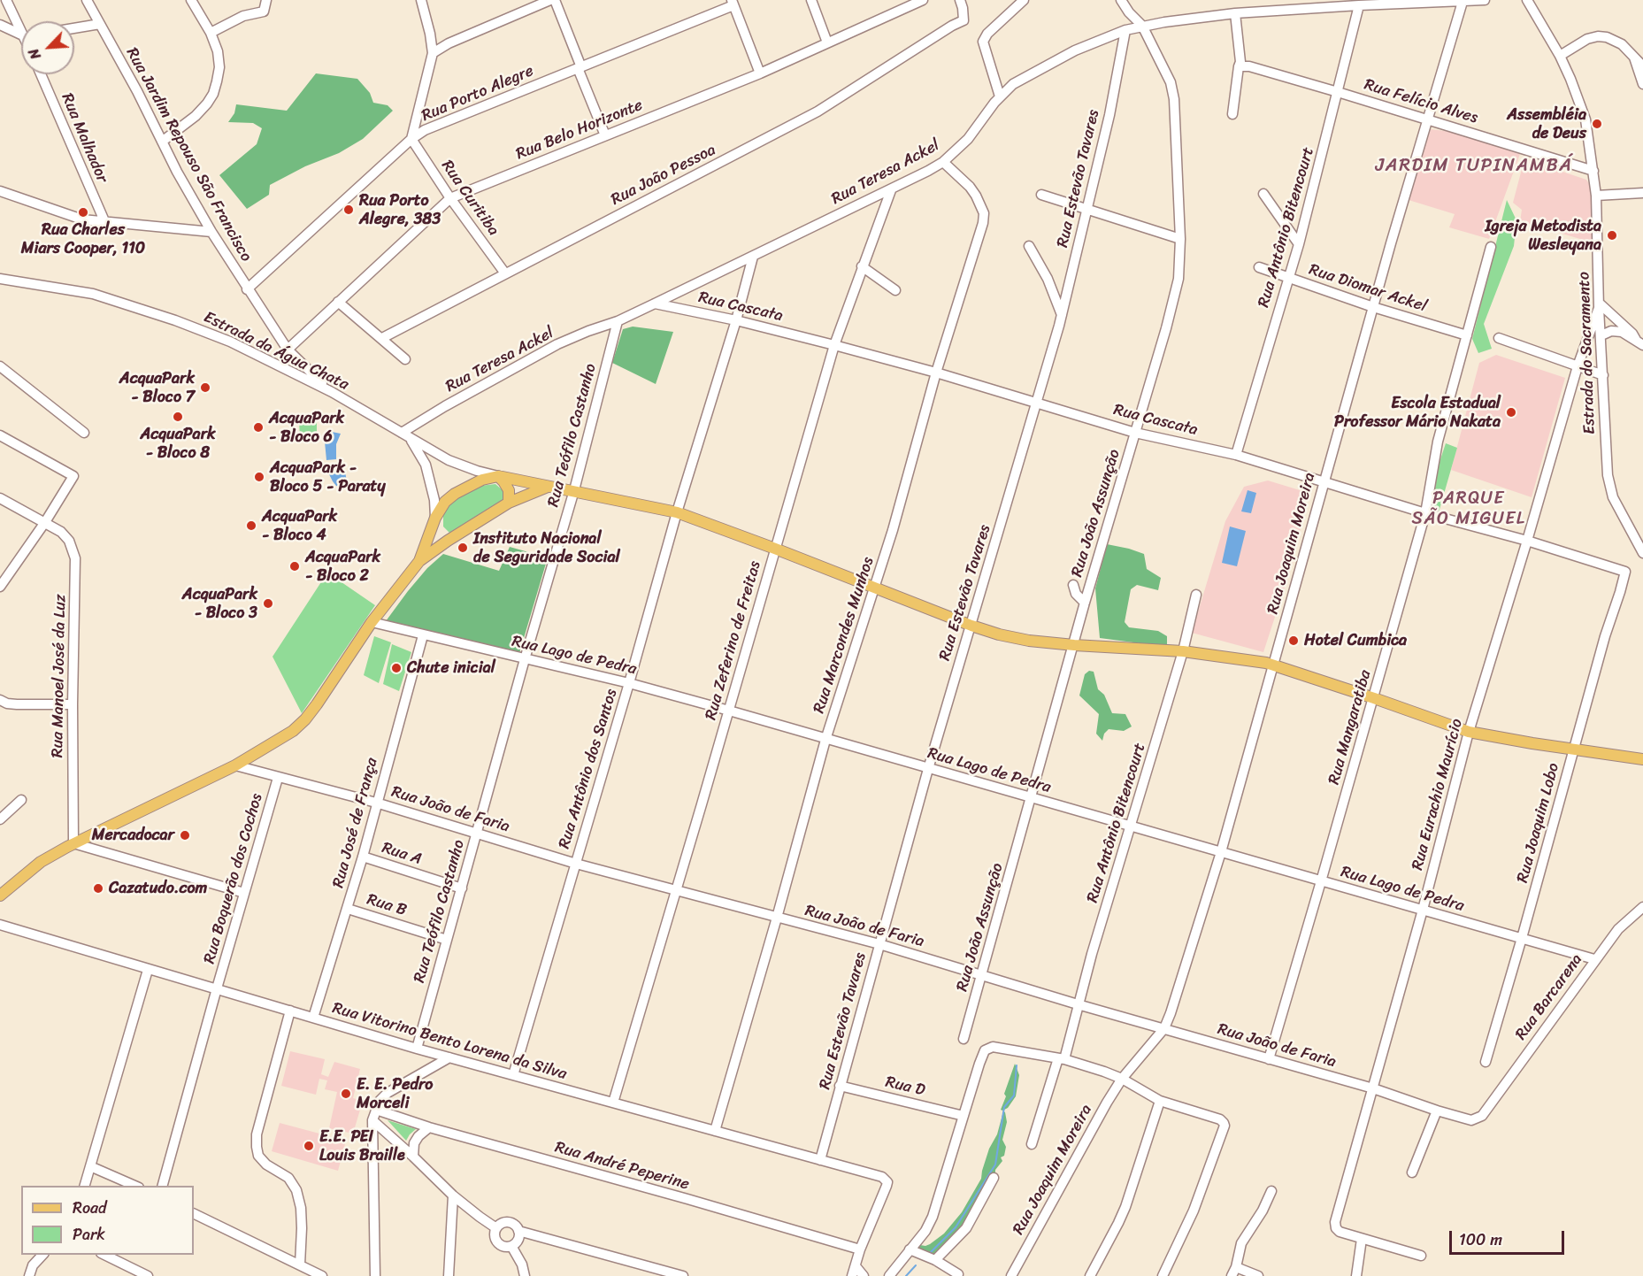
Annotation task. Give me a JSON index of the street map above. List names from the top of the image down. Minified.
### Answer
{"streets":{"street":["Rua Porto Alegre","Rua Felício Alves","Rua Belo Horizonte","Rua Malhador","Rua Jardim Repouso São Francisco","Rua Teresa Ackel","Rua João Pessoa","Rua Estevão Tavares","Rua Curitiba","Rua Antônio Bitencourt","Rua Diomar Ackel","Rua Cascata","Estrada da Água Chata","Estrada do Sacramento","Rua Teófilo Castanho","Rua João Assunção","Rua Joaquim Moreira","Rua Marcondes Munhos","Rua Zeferino de Freitas","Rua Lago de Pedra","Rua Manoel José da Luz","Rua Mangaratiba","Rua Antônio dos Santos","Rua Eurachio Maurício","Rua João de Faria","Rua José de França","Rua Joaquim Lobo","Rua A","Rua Boquerão dos Cochos","Rua B","Rua Barcarena","Rua Vitorino Bento Lorena da Silva","Rua D","Rua André Peperine"]},"crossings":[["Rua Porto Alegre","Rua Jardim Repouso São Francisco"],["Rua Porto Alegre","Rua Curitiba"],["Rua Felício Alves","Rua Antônio Bitencourt"],["Rua Felício Alves","Estrada do Sacramento"],["Rua Felício Alves","Rua Joaquim Moreira"],["Rua Belo Horizonte","Rua Jardim Repouso São Francisco"],["Rua Belo Horizonte","Rua Curitiba"],["Rua Jardim Repouso São Francisco","Estrada da Água Chata"],["Rua Teresa Ackel","Rua Estevão Tavares"],["Rua Teresa Ackel","Rua Antônio Bitencourt"],["Rua Teresa Ackel","Rua Cascata"],["Rua Teresa Ackel","Estrada da Água Chata"],["Rua Teresa Ackel","Rua Teófilo Castanho"],["Rua Teresa Ackel","Rua João Assunção"],["Rua Teresa Ackel","Rua Joaquim Moreira"],["Rua Teresa Ackel","Rua Marcondes Munhos"],["Rua Teresa Ackel","Rua Zeferino de Freitas"],["Rua Teresa Ackel","Rua Antônio dos Santos"],["Rua João Pessoa","Rua Curitiba"],["Rua Estevão Tavares","Rua Cascata"],["Rua Estevão Tavares","Rua Lago de Pedra"],["Rua Estevão Tavares","Rua João de Faria"],["Rua Estevão Tavares","Rua Vitorino Bento Lorena da Silva"],["Rua Estevão Tavares","Rua D"],["Rua Antônio Bitencourt","Rua Diomar Ackel"],["Rua Antônio Bitencourt","Rua Cascata"],["Rua Antônio Bitencourt","Rua Lago de Pedra"],["Rua Antônio Bitencourt","Rua João de Faria"],["Rua Diomar Ackel","Rua Joaquim Moreira"],["Rua Diomar Ackel","Rua Mangaratiba"],["Rua Cascata","Rua João Assunção"],["Rua Cascata","Rua Joaquim Moreira"],["Rua Cascata","Rua Marcondes Munhos"],["Rua Cascata","Rua Zeferino de Freitas"],["Rua Cascata","Rua Mangaratiba"],["Rua Cascata","Rua Antônio dos Santos"],["Rua Cascata","Rua Eurachio Maurício"],["Rua Cascata","Rua Joaquim Lobo"],["Estrada do Sacramento","Rua Eurachio Maurício"],["Rua Teófilo Castanho","Rua Lago de Pedra"],["Rua Teófilo Castanho","Rua João de Faria"],["Rua Teófilo Castanho","Rua A"],["Rua Teófilo Castanho","Rua B"],["Rua Teófilo Castanho","Rua Vitorino Bento Lorena da Silva"],["Rua João Assunção","Rua Lago de Pedra"],["Rua João Assunção","Rua João de Faria"],["Rua Joaquim Moreira","Rua Lago de Pedra"],["Rua Joaquim Moreira","Rua João de Faria"],["Rua Marcondes Munhos","Rua Lago de Pedra"],["Rua Marcondes Munhos","Rua João de Faria"],["Rua Marcondes Munhos","Rua Vitorino Bento Lorena da Silva"],["Rua Zeferino de Freitas","Rua Lago de Pedra"],["Rua Zeferino de Freitas","Rua João de Faria"],["Rua Zeferino de Freitas","Rua Vitorino Bento Lorena da Silva"],["Rua Lago de Pedra","Rua Mangaratiba"],["Rua Lago de Pedra","Rua Antônio dos Santos"],["Rua Lago de Pedra","Rua Eurachio Maurício"],["Rua Lago de Pedra","Rua José de França"],["Rua Lago de Pedra","Rua Joaquim Lobo"],["Rua Lago de Pedra","Rua Barcarena"],["Rua Mangaratiba","Rua João de Faria"],["Rua Antônio dos Santos","Rua João de Faria"],["Rua Antônio dos Santos","Rua Vitorino Bento Lorena da Silva"],["Rua Eurachio Maurício","Rua João de Faria"],["Rua João de Faria","Rua José de França"],["Rua João de Faria","Rua Boquerão dos Cochos"],["Rua João de Faria","Rua Barcarena"],["Rua José de França","Rua A"],["Rua José de França","Rua B"],["Rua José de França","Rua Vitorino Bento Lorena da Silva"],["Rua Boquerão dos Cochos","Rua Vitorino Bento Lorena da Silva"],["Rua Vitorino Bento Lorena da Silva","Rua André Peperine"]],"districts":["JARDIM TUPINAMBÁ","PARQUE SÃO MIGUEL"],"places":["Assembléia de Deus","Rua Porto Alegre, 383","Rua Charles Miars Cooper, 110","Igreja Metodista Wesleyana","AcquaPark - Bloco 7","Escola Estadual Professor Mário Nakata","AcquaPark - Bloco 8","AcquaPark - Bloco 6","AcquaPark - Bloco 5 - Paraty","AcquaPark - Bloco 4","Instituto Nacional de Seguridade Social","AcquaPark - Bloco 2","AcquaPark - Bloco 3","Hotel Cumbica","Chute inicial","Mercadocar","Cazatudo.com","E. E. Pedro Morceli","E.E. PEI Louis Braille"],"legend":["Road","Park"],"scale_bar":"100 m","north":"bottom left"}
